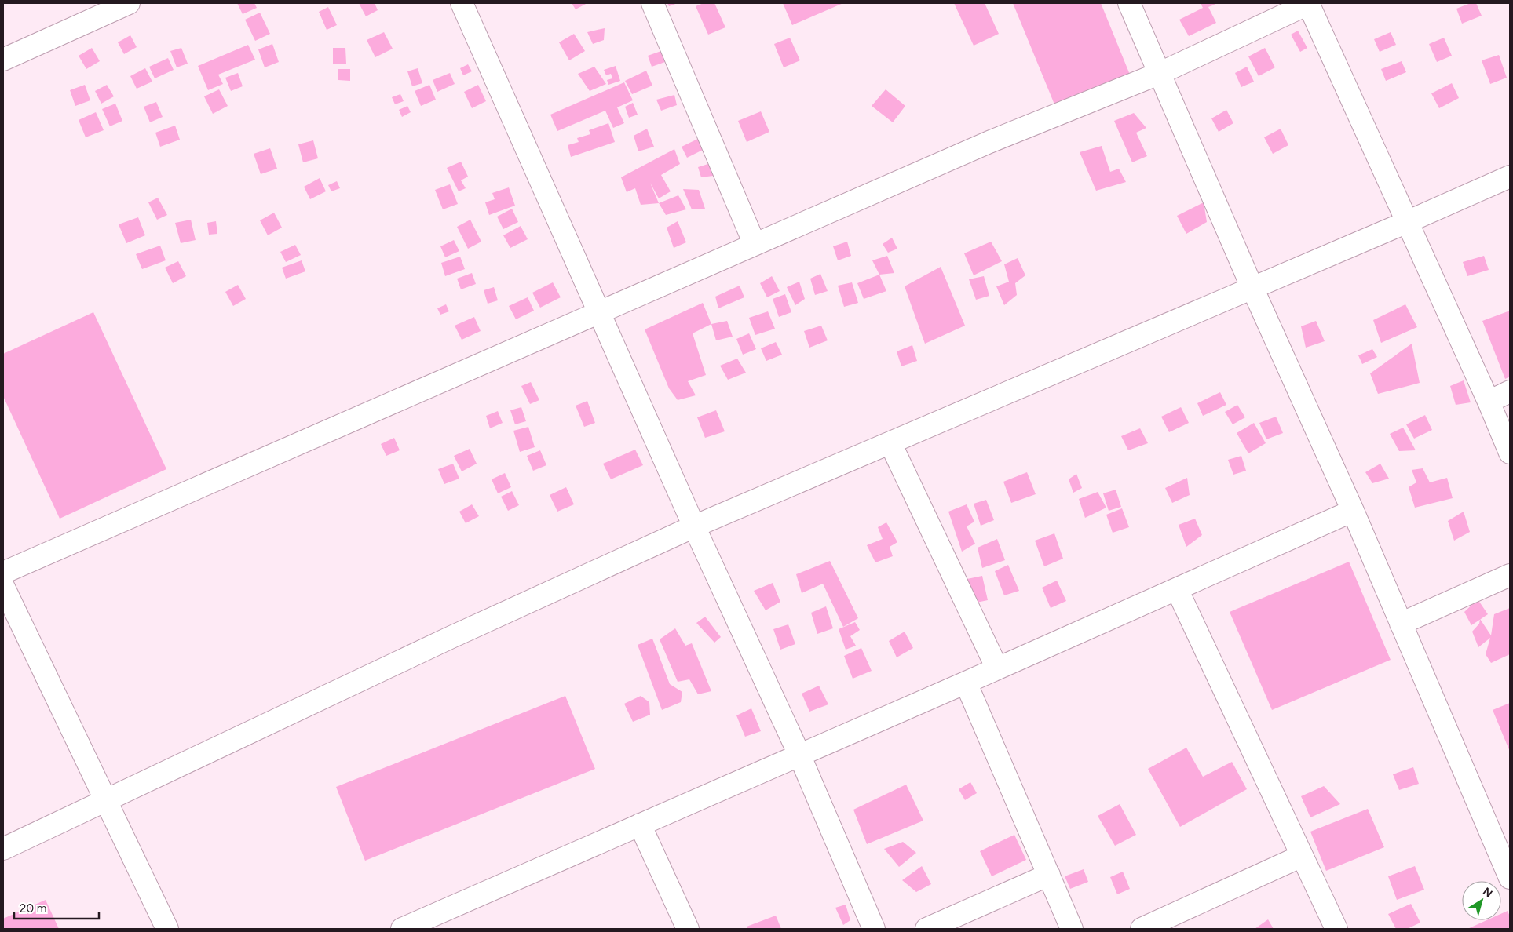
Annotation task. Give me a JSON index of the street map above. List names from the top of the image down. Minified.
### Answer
{"scale_bar":"20 m","north":"top right"}
